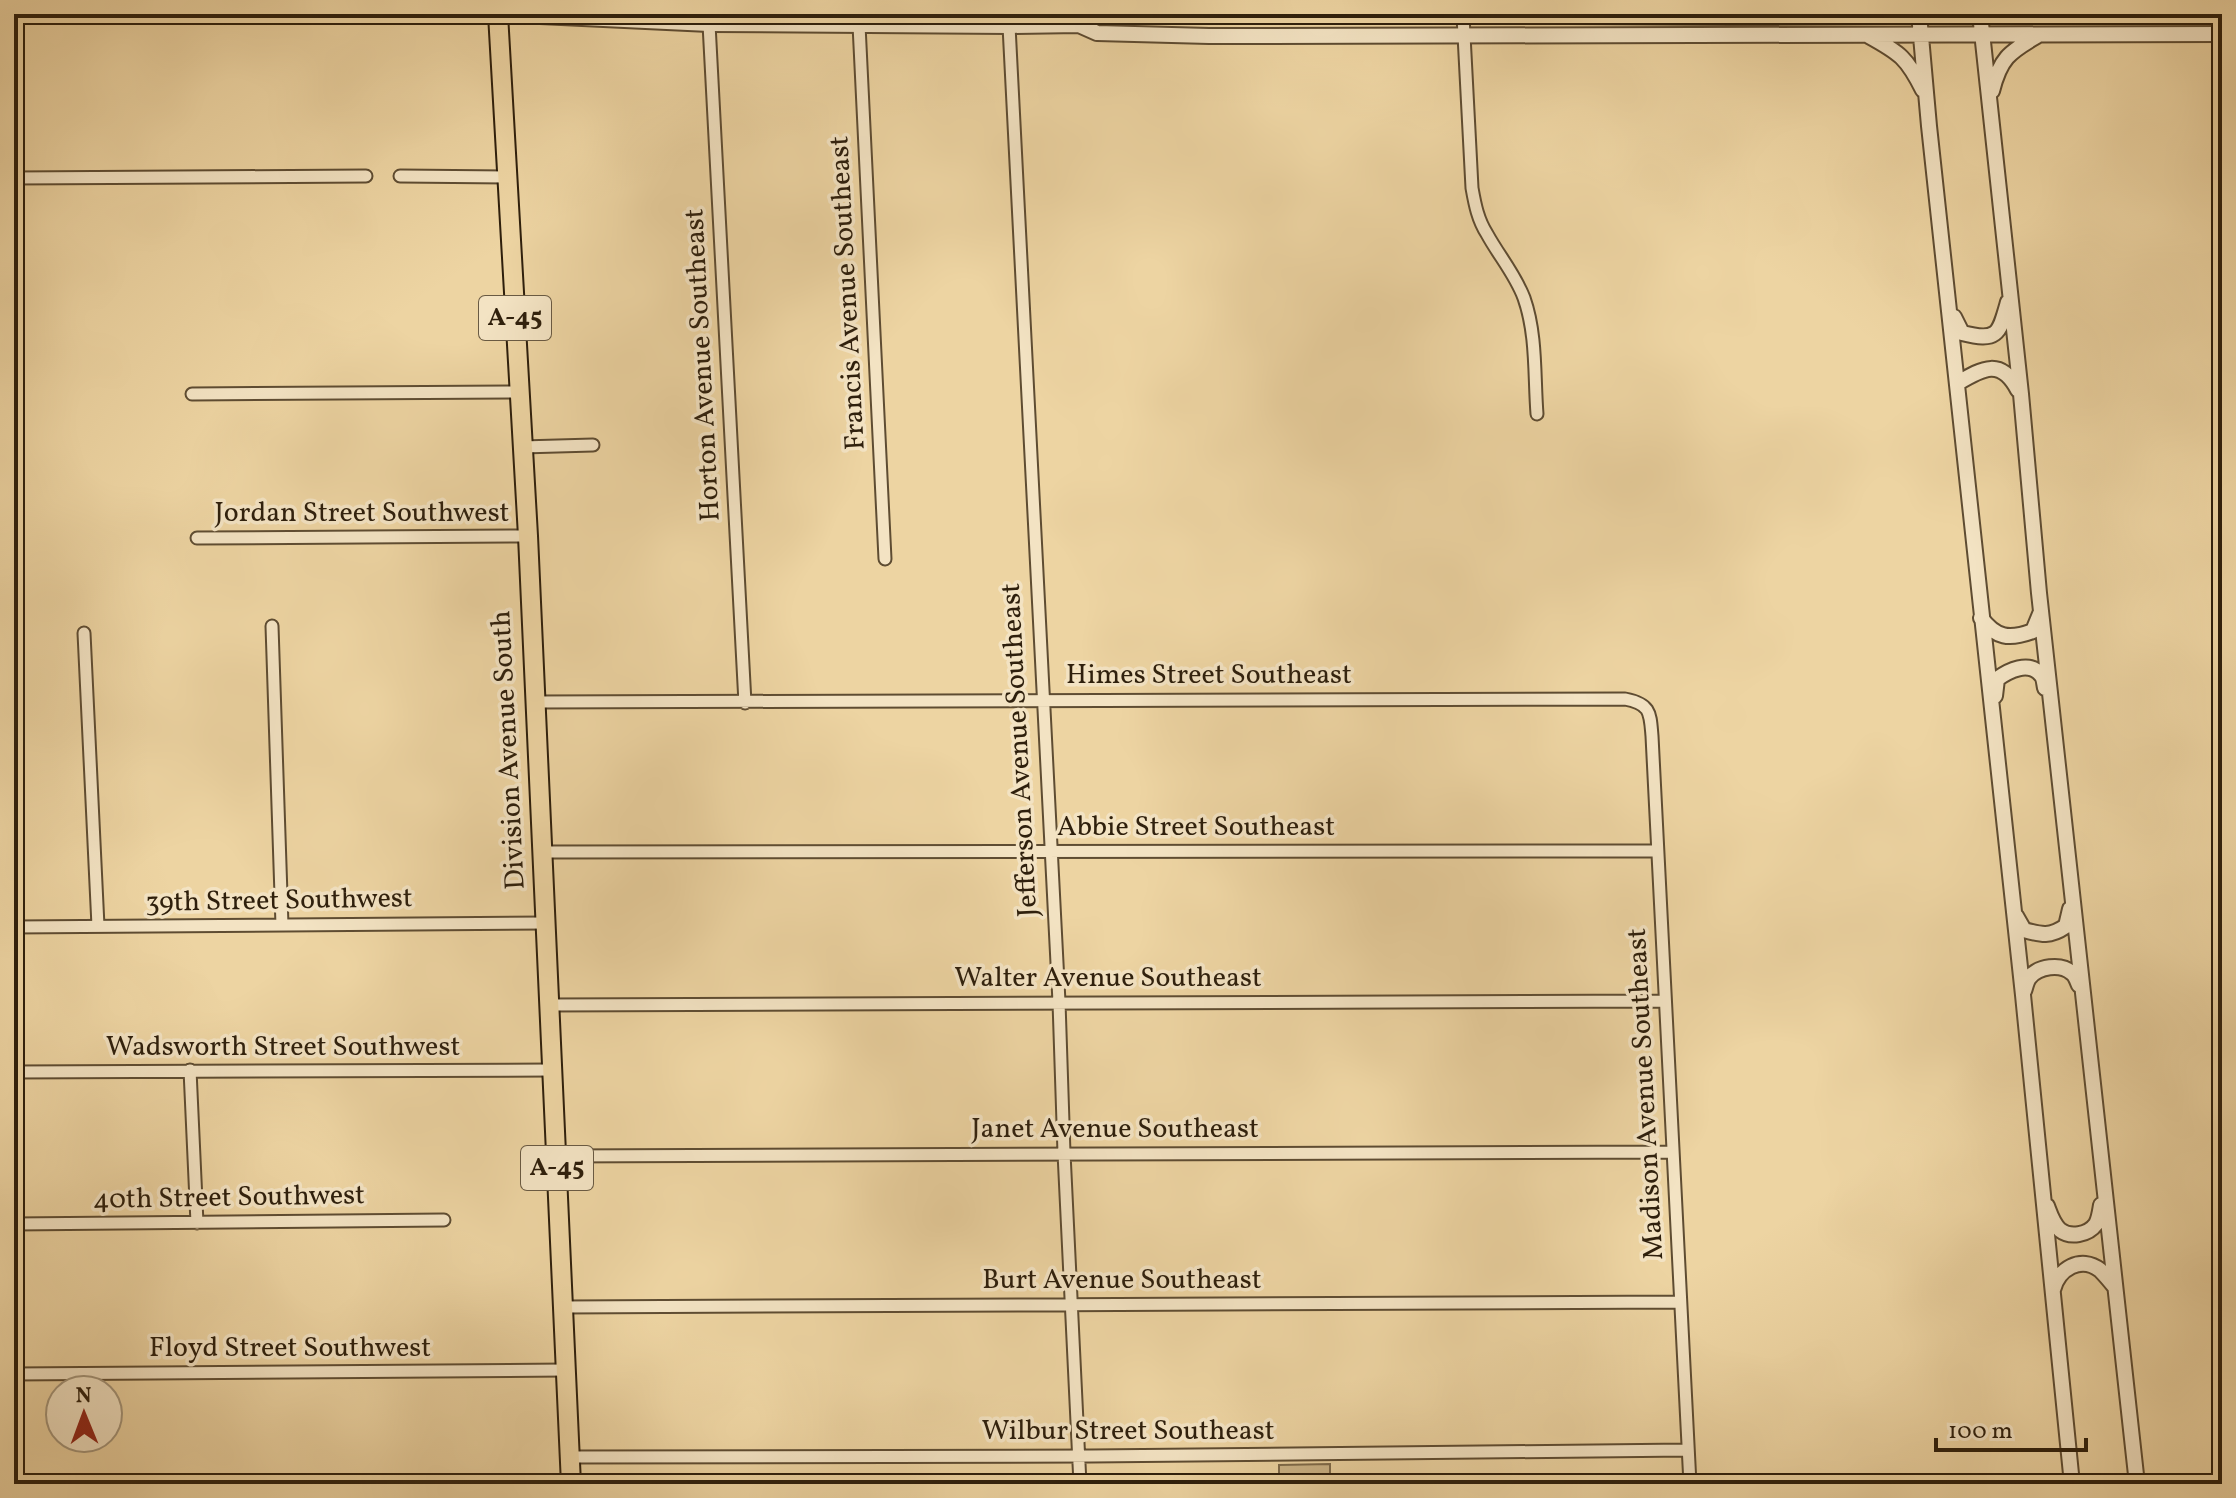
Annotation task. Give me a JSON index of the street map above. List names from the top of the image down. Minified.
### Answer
{"streets":{"main road":["A-45","Division Avenue South"],"street":["Francis Avenue Southeast","Horton Avenue Southeast","Jordan Street Southwest","Himes Street Southeast","Jefferson Avenue Southeast","Abbie Street Southeast","39th Street Southwest","Walter Avenue Southeast","Wadsworth Street Southwest","Madison Avenue Southeast","Janet Avenue Southeast","40th Street Southwest","Burt Avenue Southeast","Floyd Street Southwest","Wilbur Street Southeast"]},"crossings":[["Horton Avenue Southeast","Himes Street Southeast"],["Jordan Street Southwest","Division Avenue South"],["Himes Street Southeast","Division Avenue South"],["Himes Street Southeast","Jefferson Avenue Southeast"],["Himes Street Southeast","Madison Avenue Southeast"],["Division Avenue South","Abbie Street Southeast"],["Division Avenue South","39th Street Southwest"],["Division Avenue South","Walter Avenue Southeast"],["Division Avenue South","Wadsworth Street Southwest"],["Division Avenue South","Janet Avenue Southeast"],["Division Avenue South","Burt Avenue Southeast"],["Division Avenue South","Floyd Street Southwest"],["Division Avenue South","Wilbur Street Southeast"],["Jefferson Avenue Southeast","Abbie Street Southeast"],["Jefferson Avenue Southeast","Walter Avenue Southeast"],["Jefferson Avenue Southeast","Janet Avenue Southeast"],["Jefferson Avenue Southeast","Burt Avenue Southeast"],["Jefferson Avenue Southeast","Wilbur Street Southeast"],["Abbie Street Southeast","Madison Avenue Southeast"],["Walter Avenue Southeast","Madison Avenue Southeast"],["Madison Avenue Southeast","Janet Avenue Southeast"],["Madison Avenue Southeast","Burt Avenue Southeast"],["Madison Avenue Southeast","Wilbur Street Southeast"]],"scale_bar":"100 m","north":"top"}
